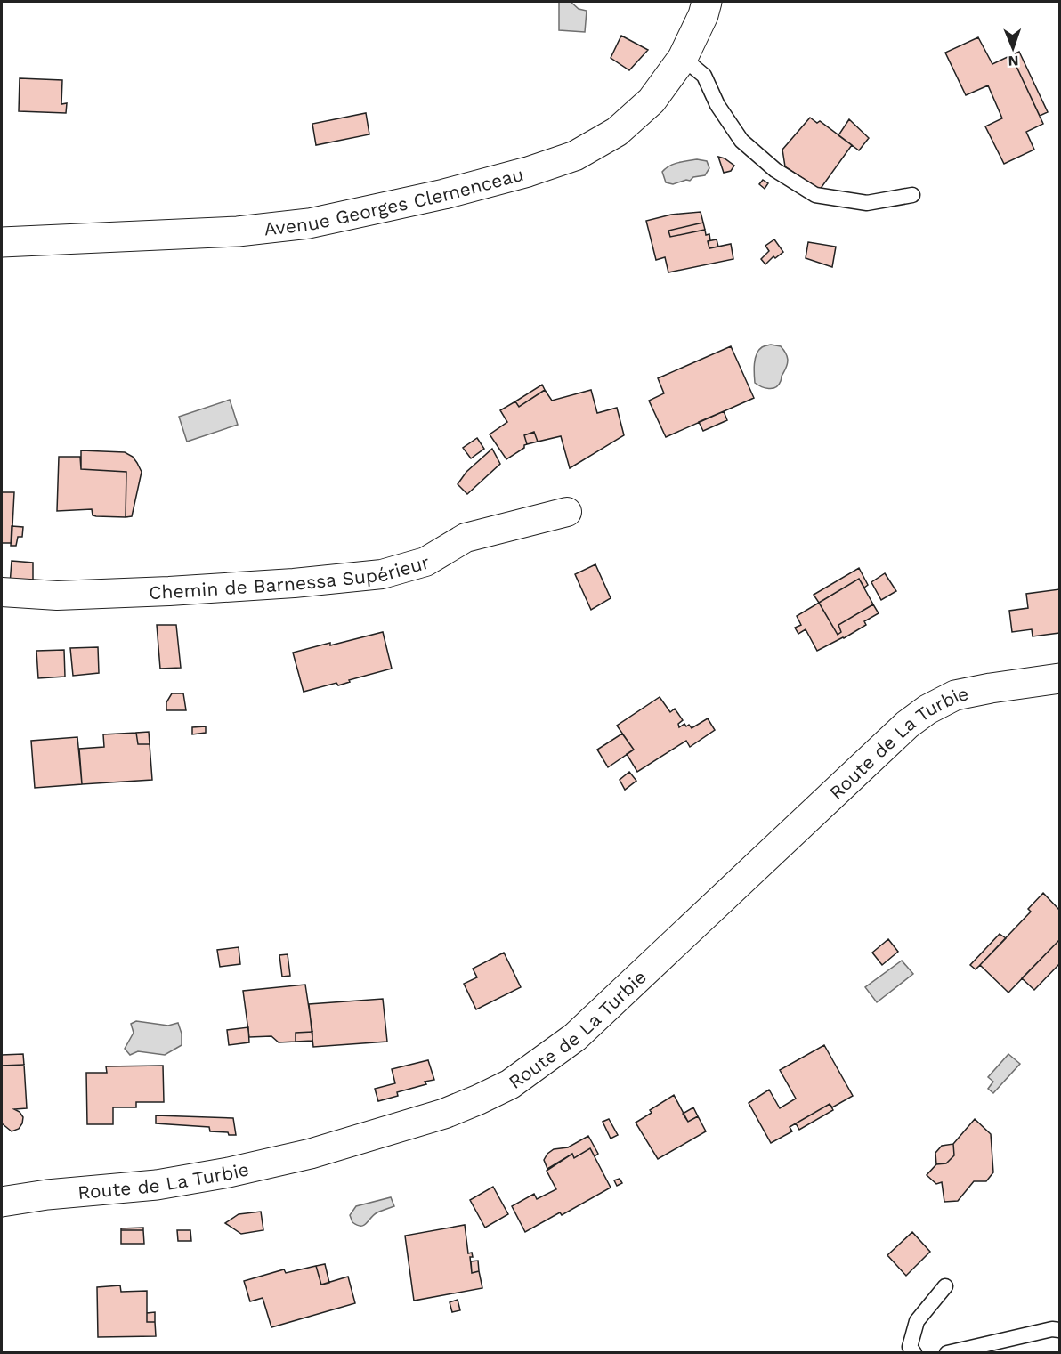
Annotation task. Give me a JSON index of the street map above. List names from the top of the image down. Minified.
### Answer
{"streets":{"main road":["Avenue Georges Clemenceau","Route de La Turbie"],"street":["Chemin de Barnessa Supérieur"]},"north":"bottom"}
